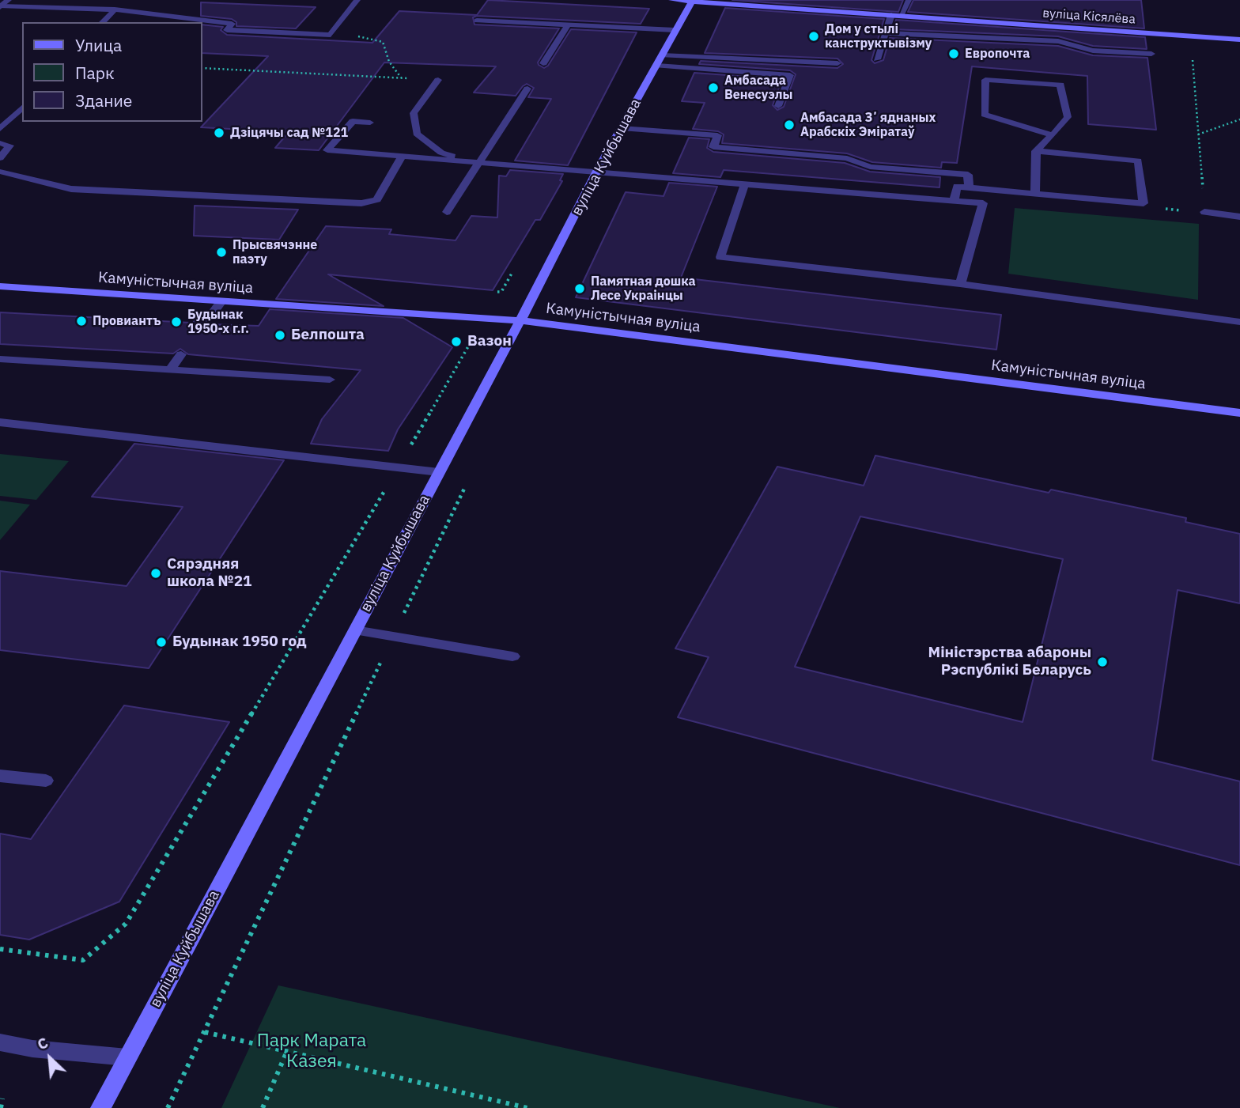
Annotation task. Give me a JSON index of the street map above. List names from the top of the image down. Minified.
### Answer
{"streets":{"street":["вуліца Кісялёва","вуліца Куйбышава","Камуністычная вуліца"]},"crossings":[["вуліца Кісялёва","вуліца Куйбышава"],["вуліца Куйбышава","Камуністычная вуліца"]],"parks":["Парк Марата Казея"],"places":["Дом у стылі канструктывізму","Европочта","Амбасада Венесуэлы","Амбасада Зʼяднаных Арабскіх Эміратаў","Дзіцячы сад №121","Прысвячэнне паэту","Памятная дошка Лесе Украінцы","Провиантъ","Будынак 1950-х г.г.","Белпошта","Вазон","Сярэдняя школа №21","Будынак 1950 год","Міністэрства абароны Рэспублікі Беларусь"],"legend":["Улица","Парк","Здание"],"north":"top left"}
